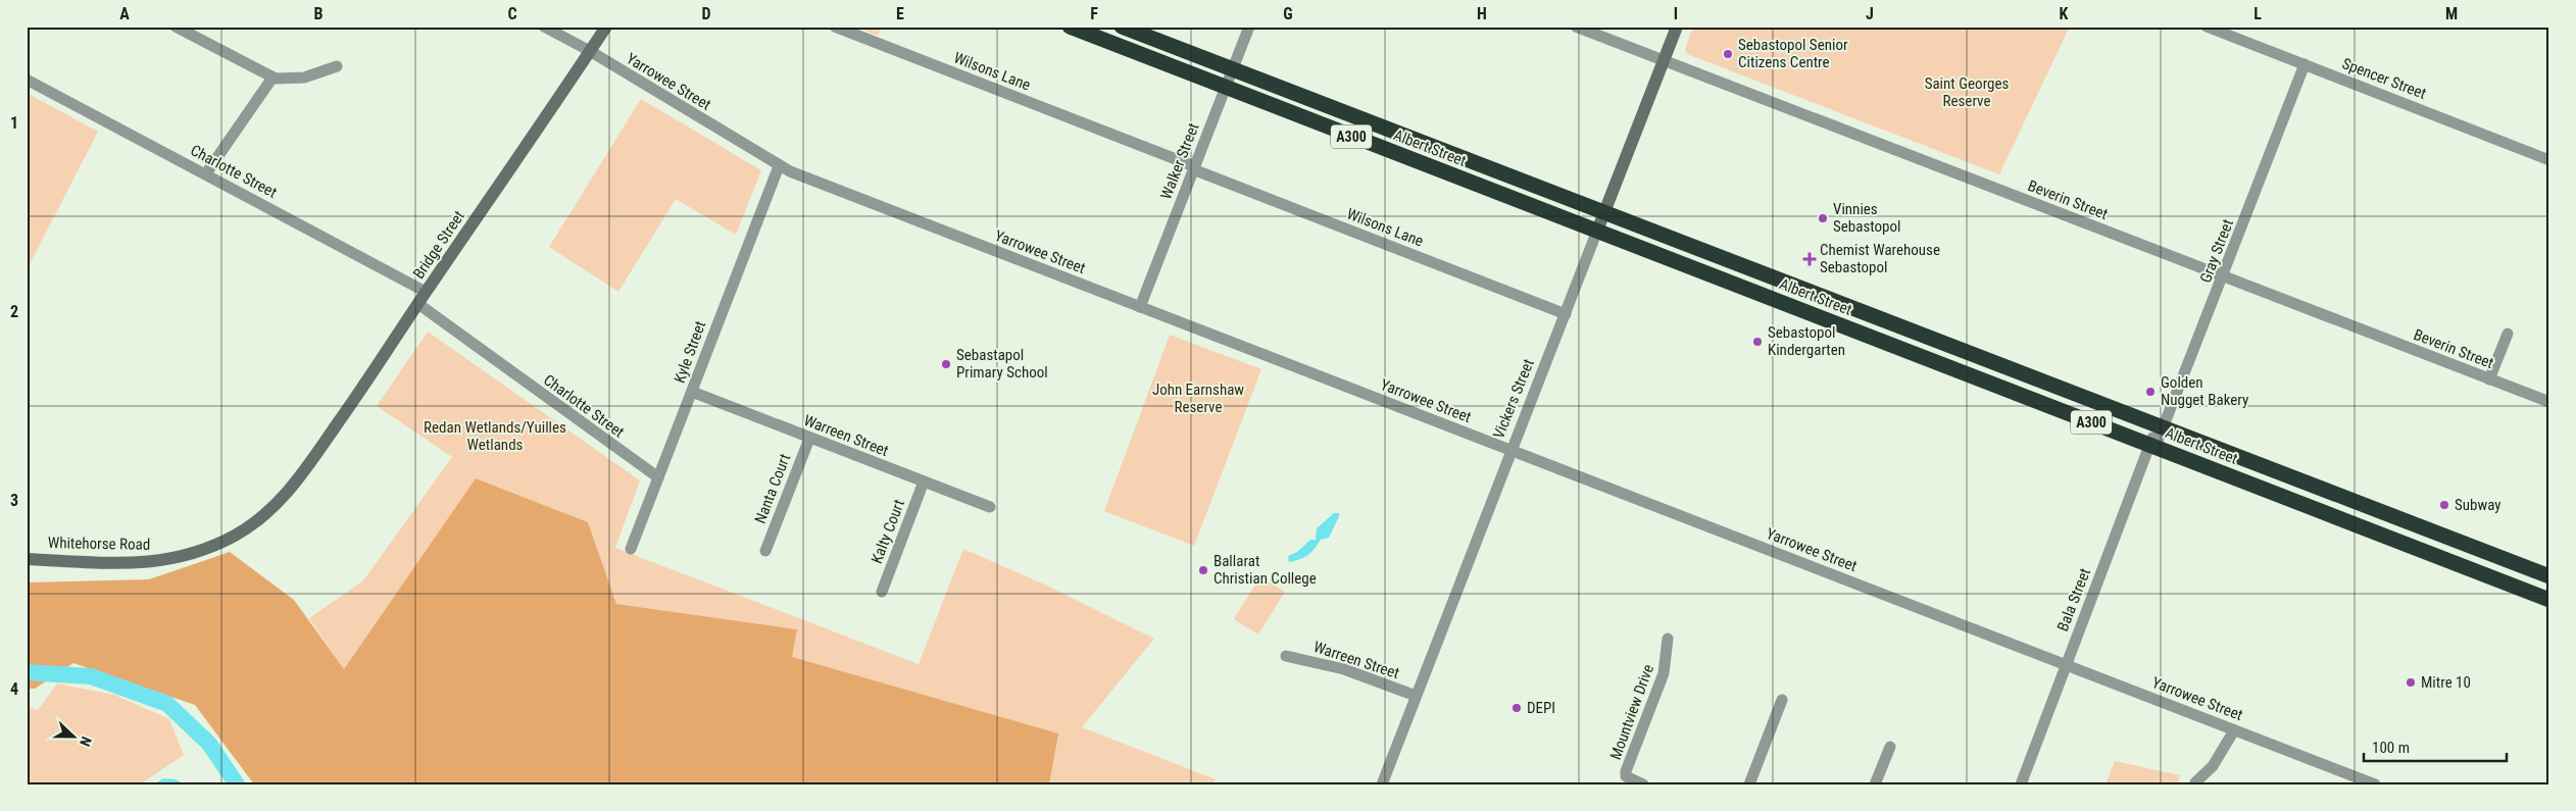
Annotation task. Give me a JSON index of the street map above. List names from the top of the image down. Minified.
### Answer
{"streets":{"highway":["A300","Albert Street"],"main road":["Bridge Street","Vickers Street","Whitehorse Road"],"street":["Wilsons Lane","Spencer Street","Yarrowee Street","Walker Street","Charlotte Street","Beverin Street","Gray Street","Kyle Street","Warreen Street","Nanta Court","Kalty Court","Bala Street","Mountview Drive"]},"crossings":[["Wilsons Lane","Walker Street"],["Wilsons Lane","Vickers Street"],["Spencer Street","Gray Street"],["Yarrowee Street","Walker Street"],["Yarrowee Street","Bridge Street"],["Yarrowee Street","Kyle Street"],["Yarrowee Street","Vickers Street"],["Yarrowee Street","Bala Street"],["Albert Street","Walker Street"],["Albert Street","Gray Street"],["Albert Street","Vickers Street"],["Albert Street","Bala Street"],["Charlotte Street","Bridge Street"],["Charlotte Street","Kyle Street"],["Beverin Street","Gray Street"],["Beverin Street","Vickers Street"],["Bridge Street","Whitehorse Road"],["Gray Street","Bala Street"],["Kyle Street","Warreen Street"],["Vickers Street","Warreen Street"],["Warreen Street","Nanta Court"],["Warreen Street","Kalty Court"]],"parks":["Saint Georges Reserve","John Earnshaw Reserve","Redan Wetlands/Yuilles Wetlands"],"places":{"other":["Sebastopol Senior Citizens Centre","Vinnies Sebastopol","Sebastopol Kindergarten","Sebastapol Primary School","Golden Nugget Bakery","Subway","Ballarat Christian College","Mitre 10","DEPI"],"health":["Chemist Warehouse Sebastopol"]},"scale_bar":"100 m","north":"right","grid":{"columns":["A","B","C","D","E","F","G","H","I","J","K","L","M"],"rows":["1","2","3","4"]}}
